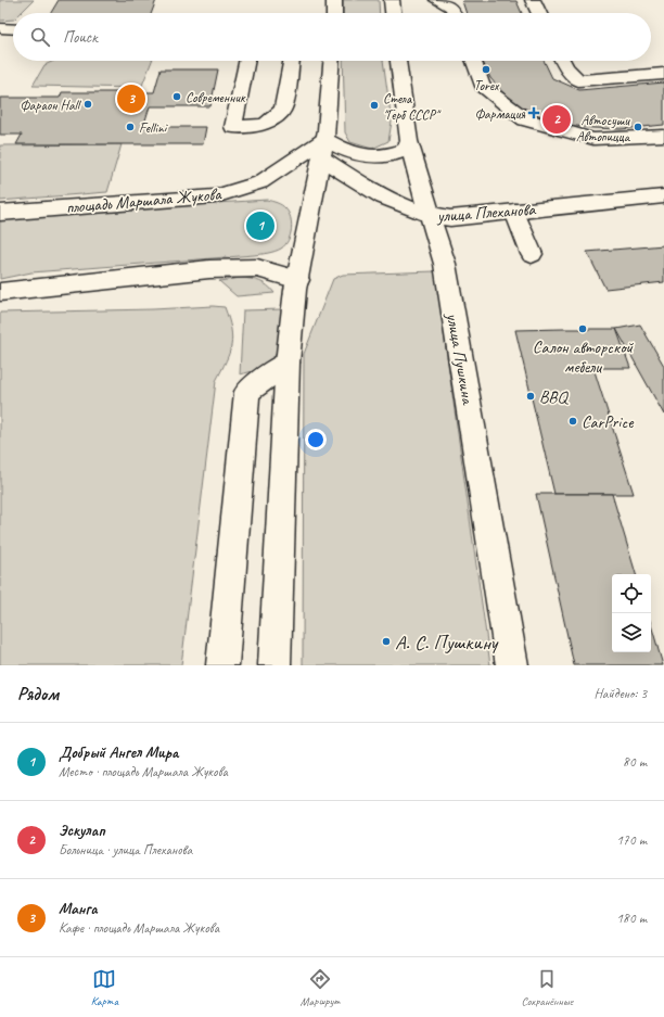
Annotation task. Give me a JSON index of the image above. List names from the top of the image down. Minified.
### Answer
{"streets":{"main road":["площадь Маршала Жукова","улица Плеханова","улица Пушкина"]},"crossings":[["площадь Маршала Жукова","улица Плеханова"],["улица Плеханова","улица Пушкина"]],"places":{"other":["Torex","Современник","Фараон Hall","Стела \"Герб СССР\"","Fellini","Автосуши Автопицца","Салон авторской мебели","BBQ","CarPrice","А. С. Пушкину"],"health":["Фармация"]},"page":{"search":"Поиск","pins":["3","2","1"],"heading":["Рядом","Найдено: 3"],"list":[{"mark":"1","name":"Добрый Ангел Мира","note":"Место · площадь Маршала Жукова","value":"80 m"},{"mark":"2","name":"Эскулап","note":"Больница · улица Плеханова","value":"170 m"},{"mark":"3","name":"Манга","note":"Кафе · площадь Маршала Жукова","value":"180 m"}],"nav":["Карта","Маршрут","Сохранённые"]}}
